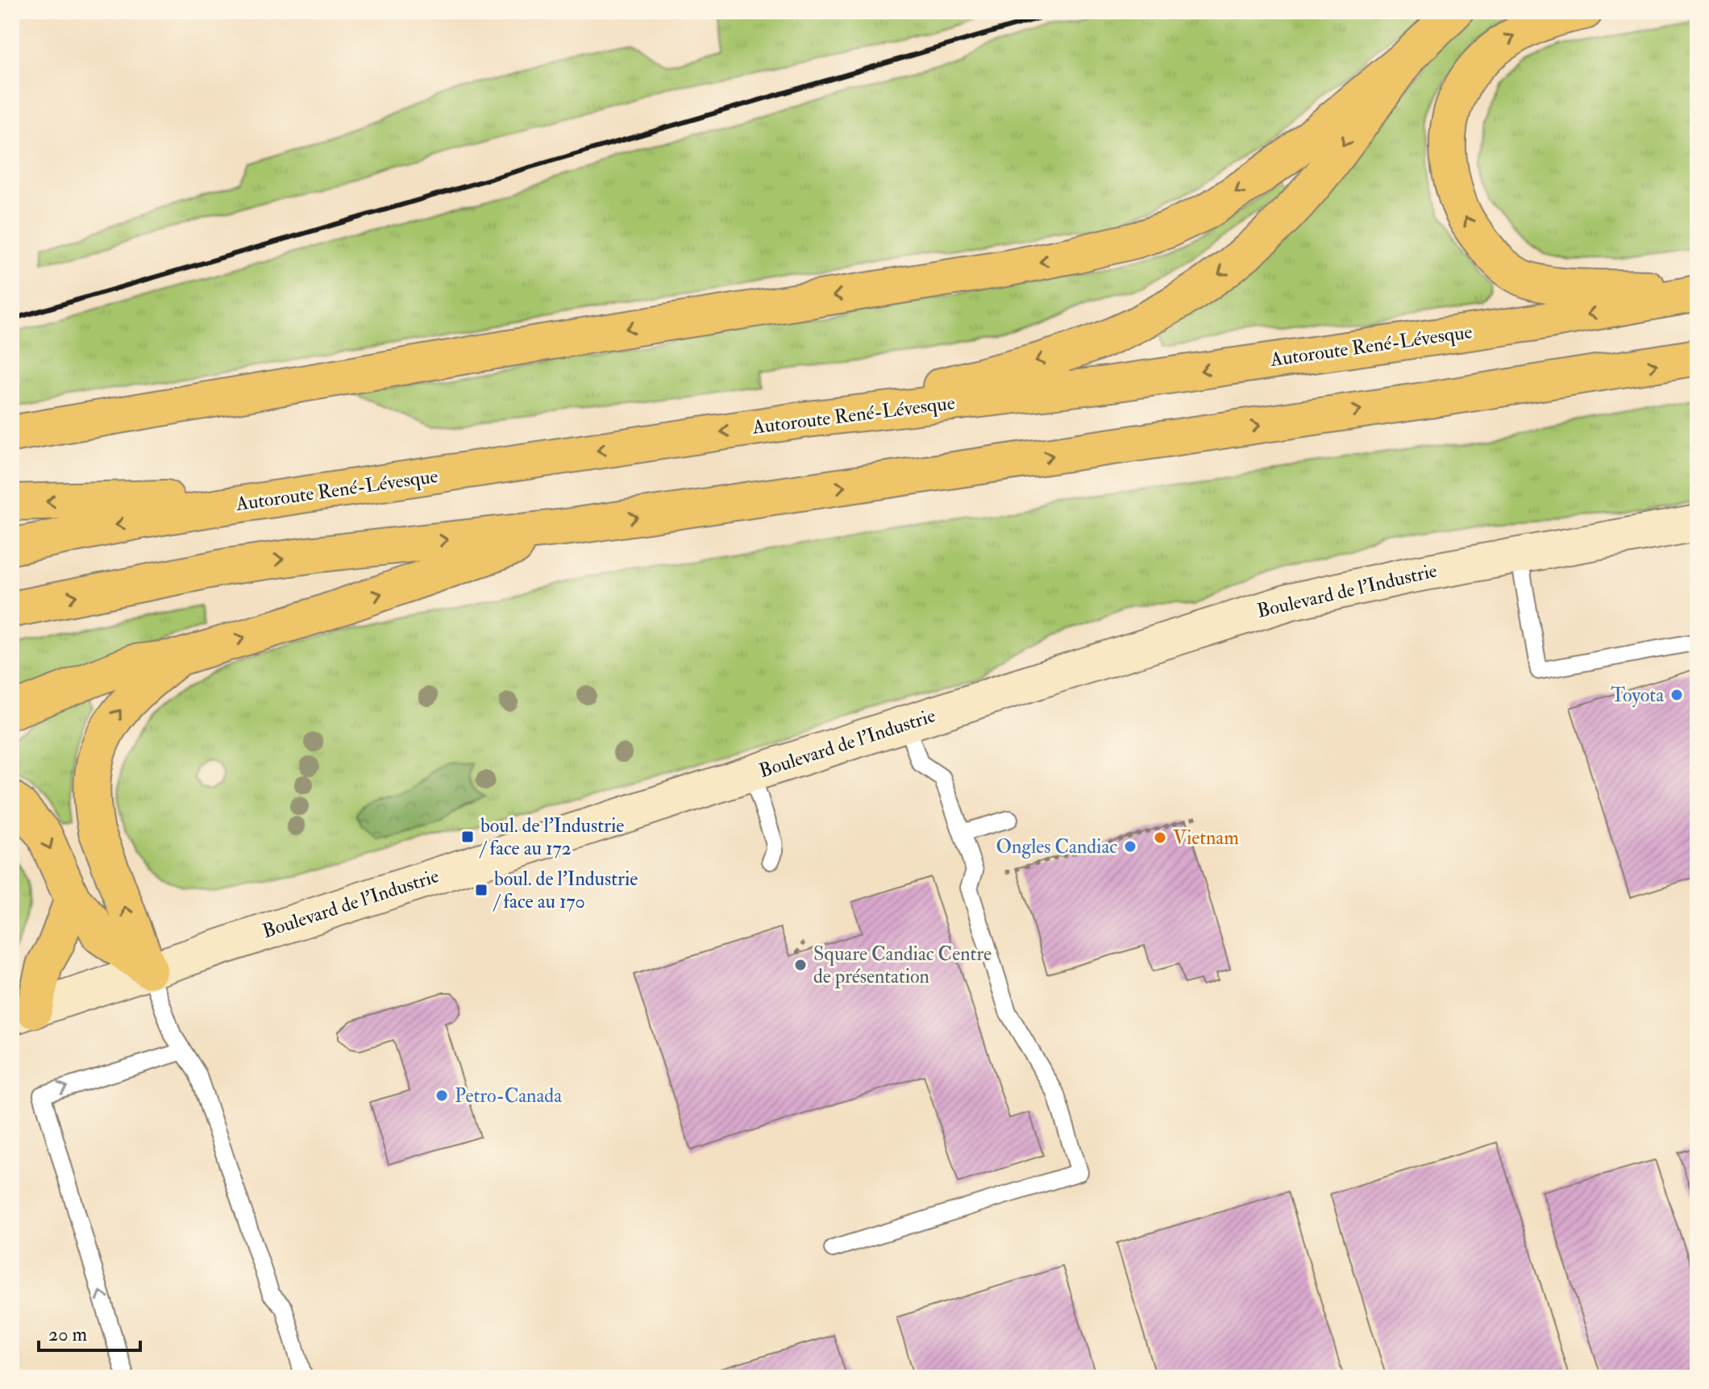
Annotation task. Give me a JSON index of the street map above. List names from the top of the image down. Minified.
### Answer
{"streets":{"main road":["Autoroute René-Lévesque"],"street":["Boulevard de l'Industrie"]},"places":{"other":["Toyota","Vietnam","Ongles Candiac","Square Candiac Centre de présentation","Petro-Canada"],"transit":["boul. de l'Industrie / face au 172","boul. de l'Industrie / face au 170"]},"scale_bar":"20 m"}
